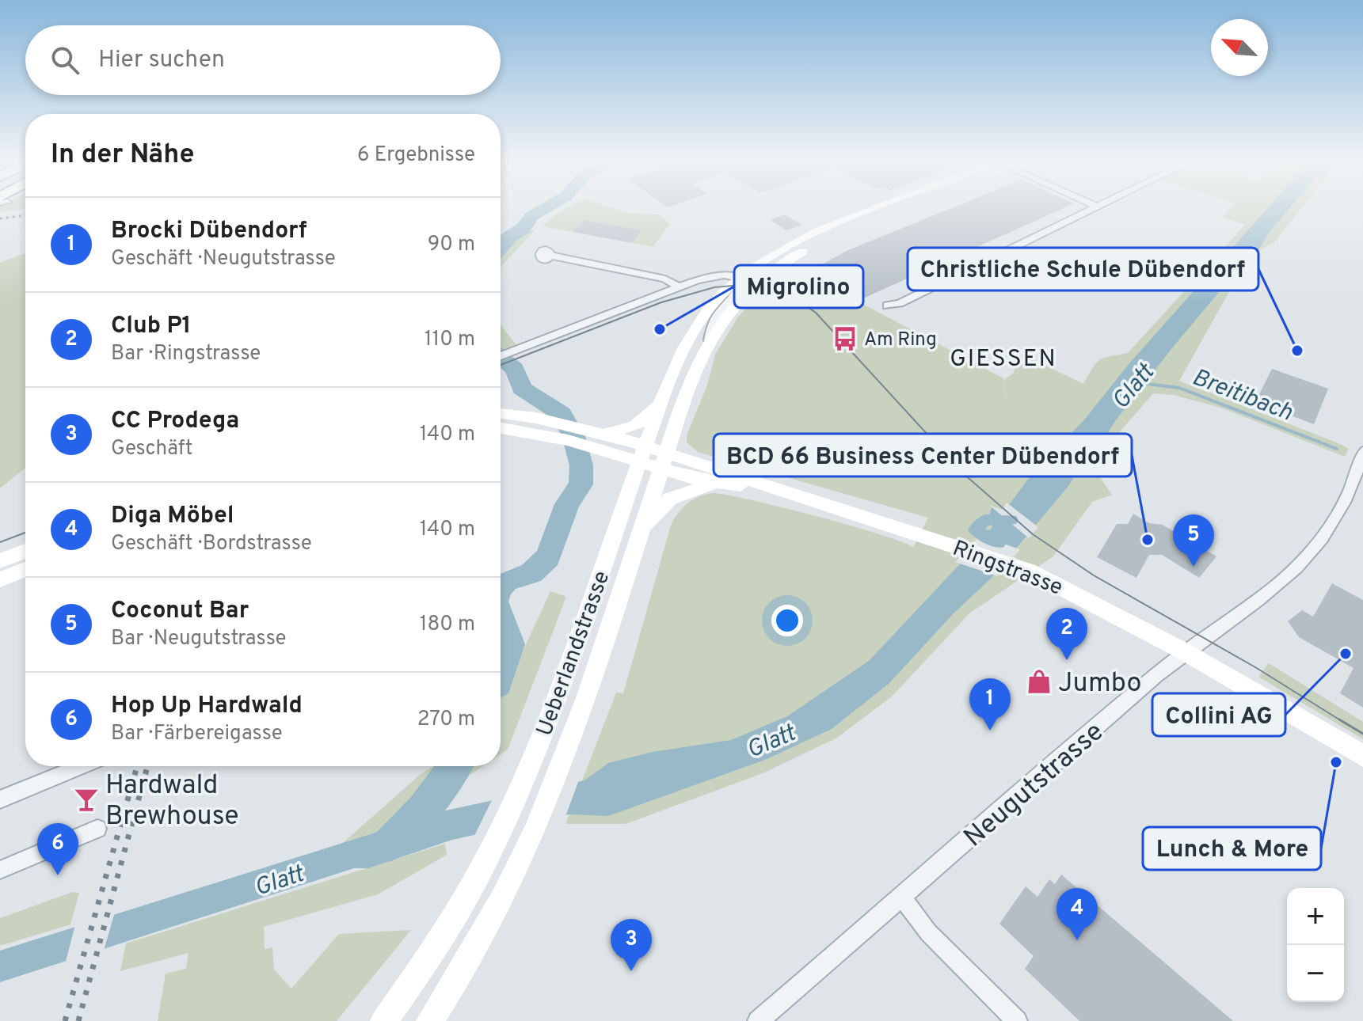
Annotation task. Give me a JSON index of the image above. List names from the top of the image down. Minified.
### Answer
{"streets":{"main road":["Ringstrasse","Ueberlandstrasse"],"street":["Neugutstrasse"]},"crossings":[["Ringstrasse","Ueberlandstrasse"],["Ringstrasse","Neugutstrasse"]],"districts":["GIESSEN"],"water":["Glatt","Breitibach"],"places":{"other":["Migrolino","Christliche Schule Dübendorf","BCD 66 Business Center Dübendorf","Collini AG","Lunch & More"],"bus stop":["Am Ring"],"shop":["Jumbo"],"bar":["Hardwald Brewhouse"]},"north":"top left","page":{"search":"Hier suchen","heading":["In der Nähe","6 Ergebnisse"],"list":[{"mark":"1","name":"Brocki Dübendorf","note":"Geschäft · Neugutstrasse","value":"90 m"},{"mark":"2","name":"Club P1","note":"Bar · Ringstrasse","value":"110 m"},{"mark":"3","name":"CC Prodega","note":"Geschäft","value":"140 m"},{"mark":"4","name":"Diga Möbel","note":"Geschäft · Bordstrasse","value":"140 m"},{"mark":"5","name":"Coconut Bar","note":"Bar · Neugutstrasse","value":"180 m"},{"mark":"6","name":"Hop Up Hardwald","note":"Bar · Färbereigasse","value":"270 m"}],"pins":["5","2","1","6","4","3"],"map_buttons":["+","−"]}}
